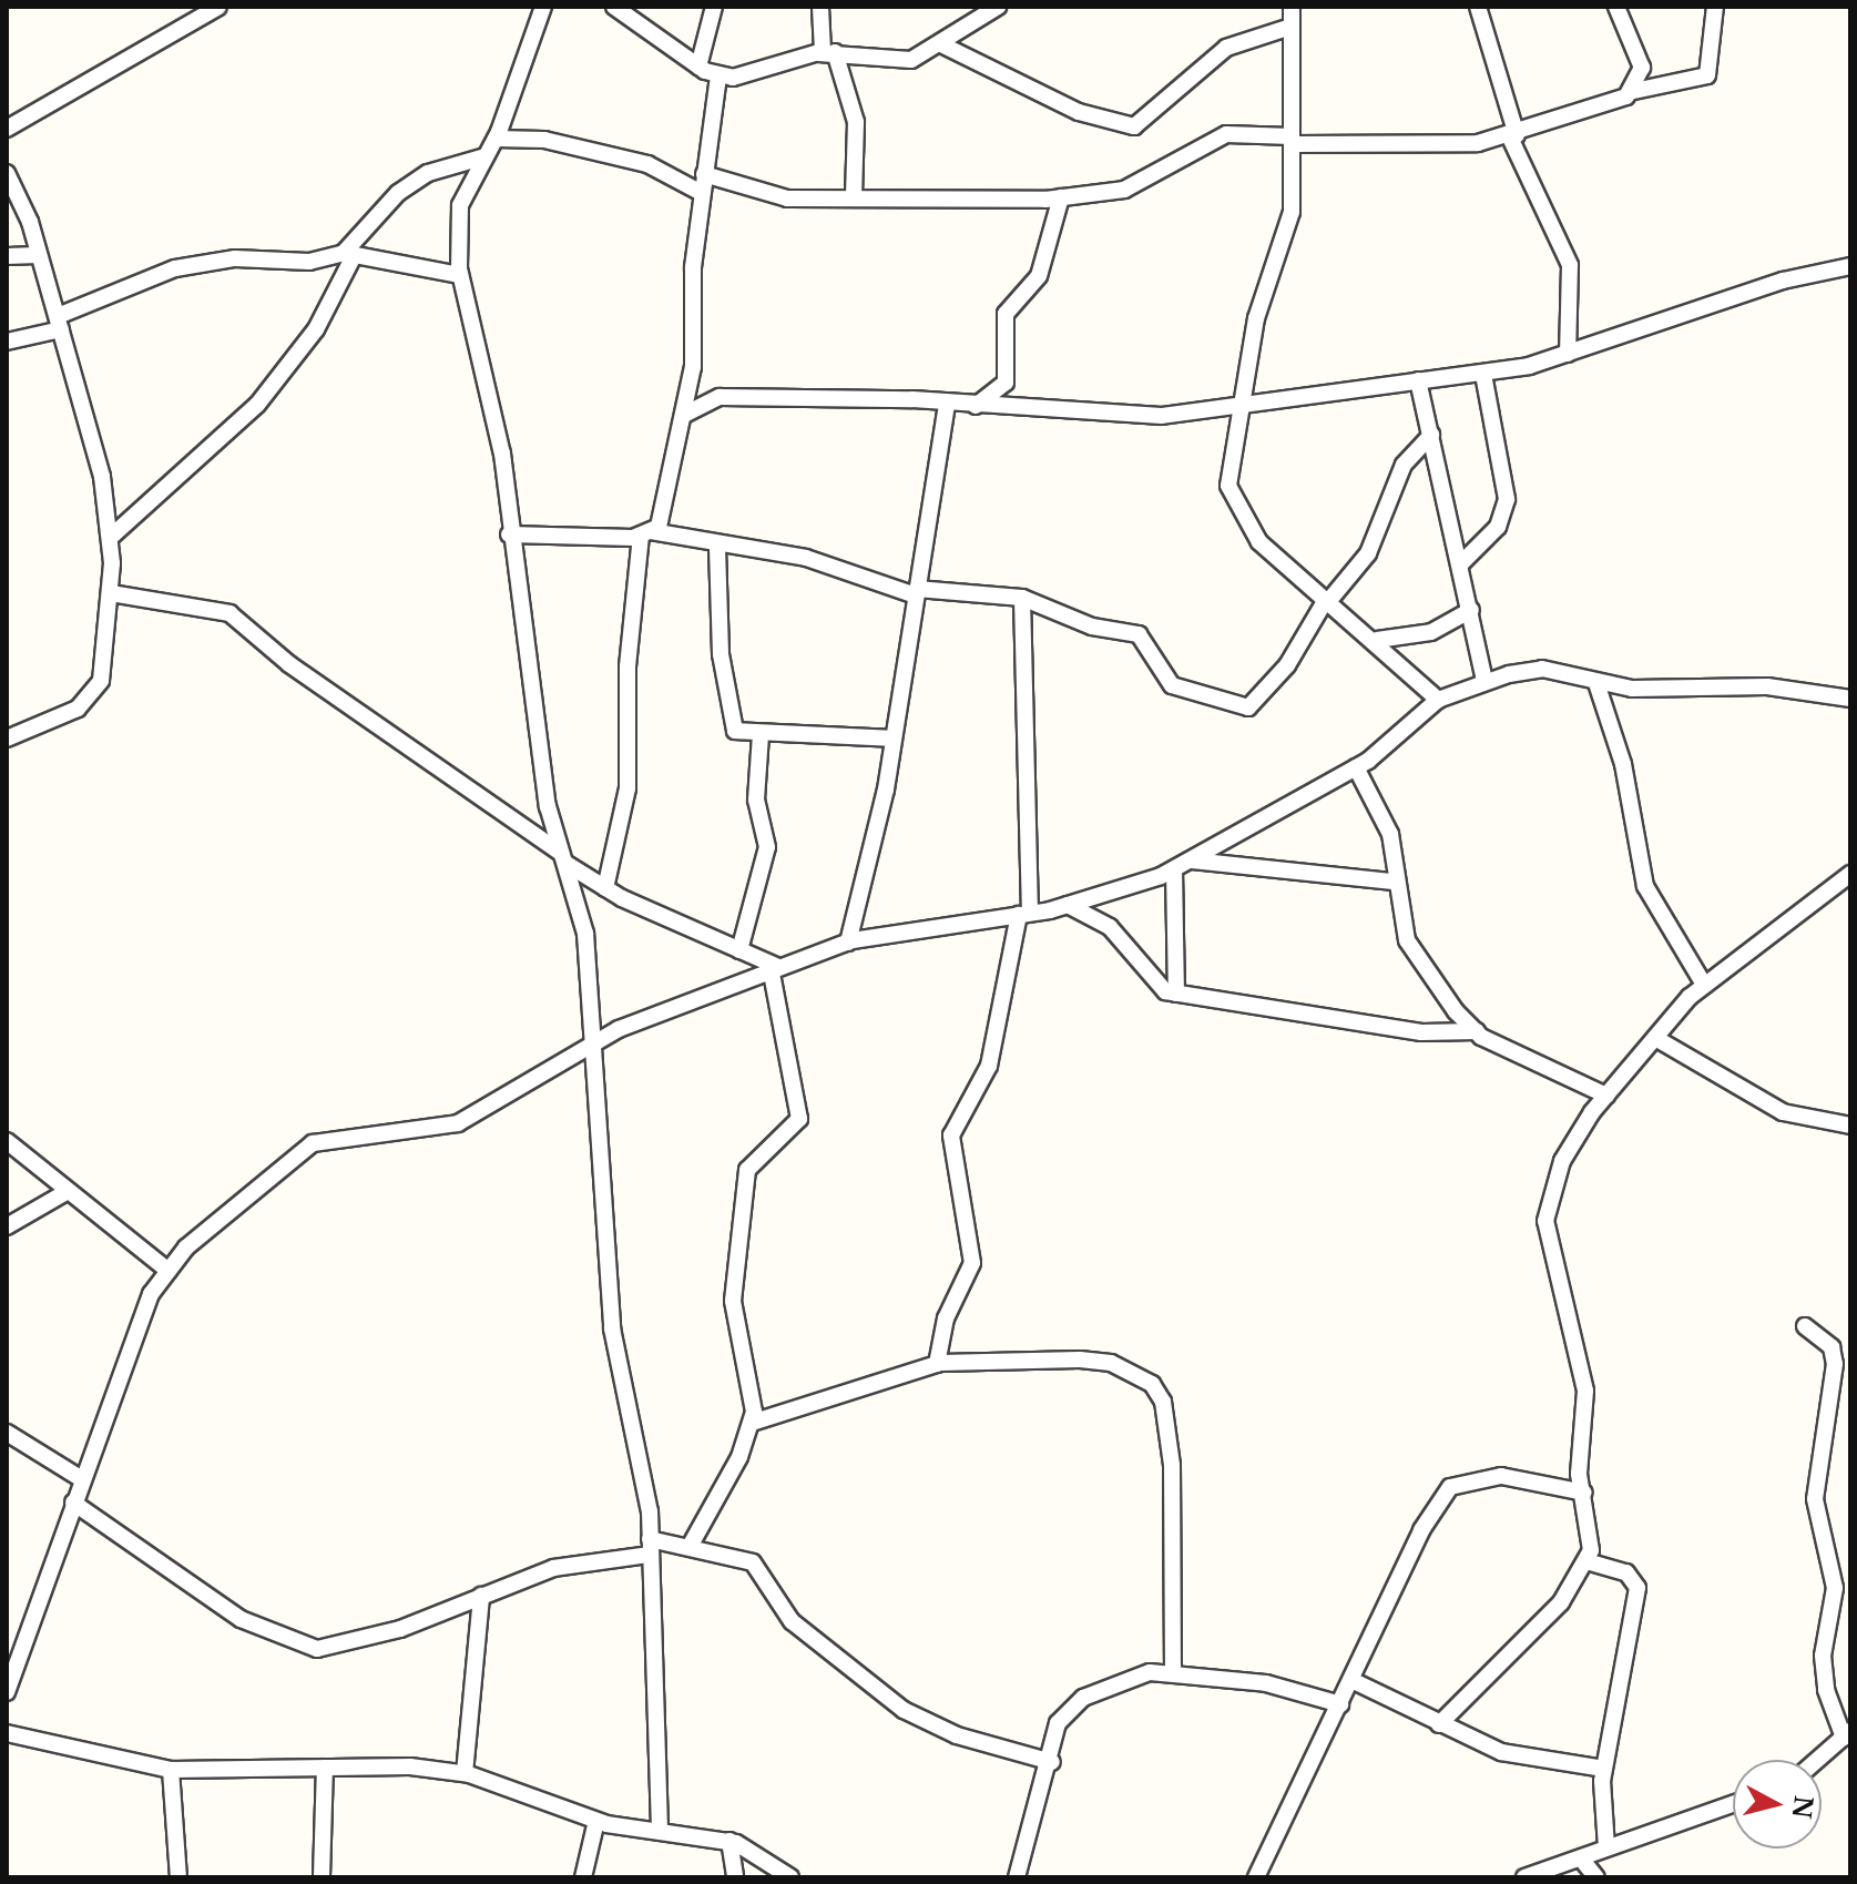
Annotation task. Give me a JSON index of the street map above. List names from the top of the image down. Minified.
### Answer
{"north":"right"}
